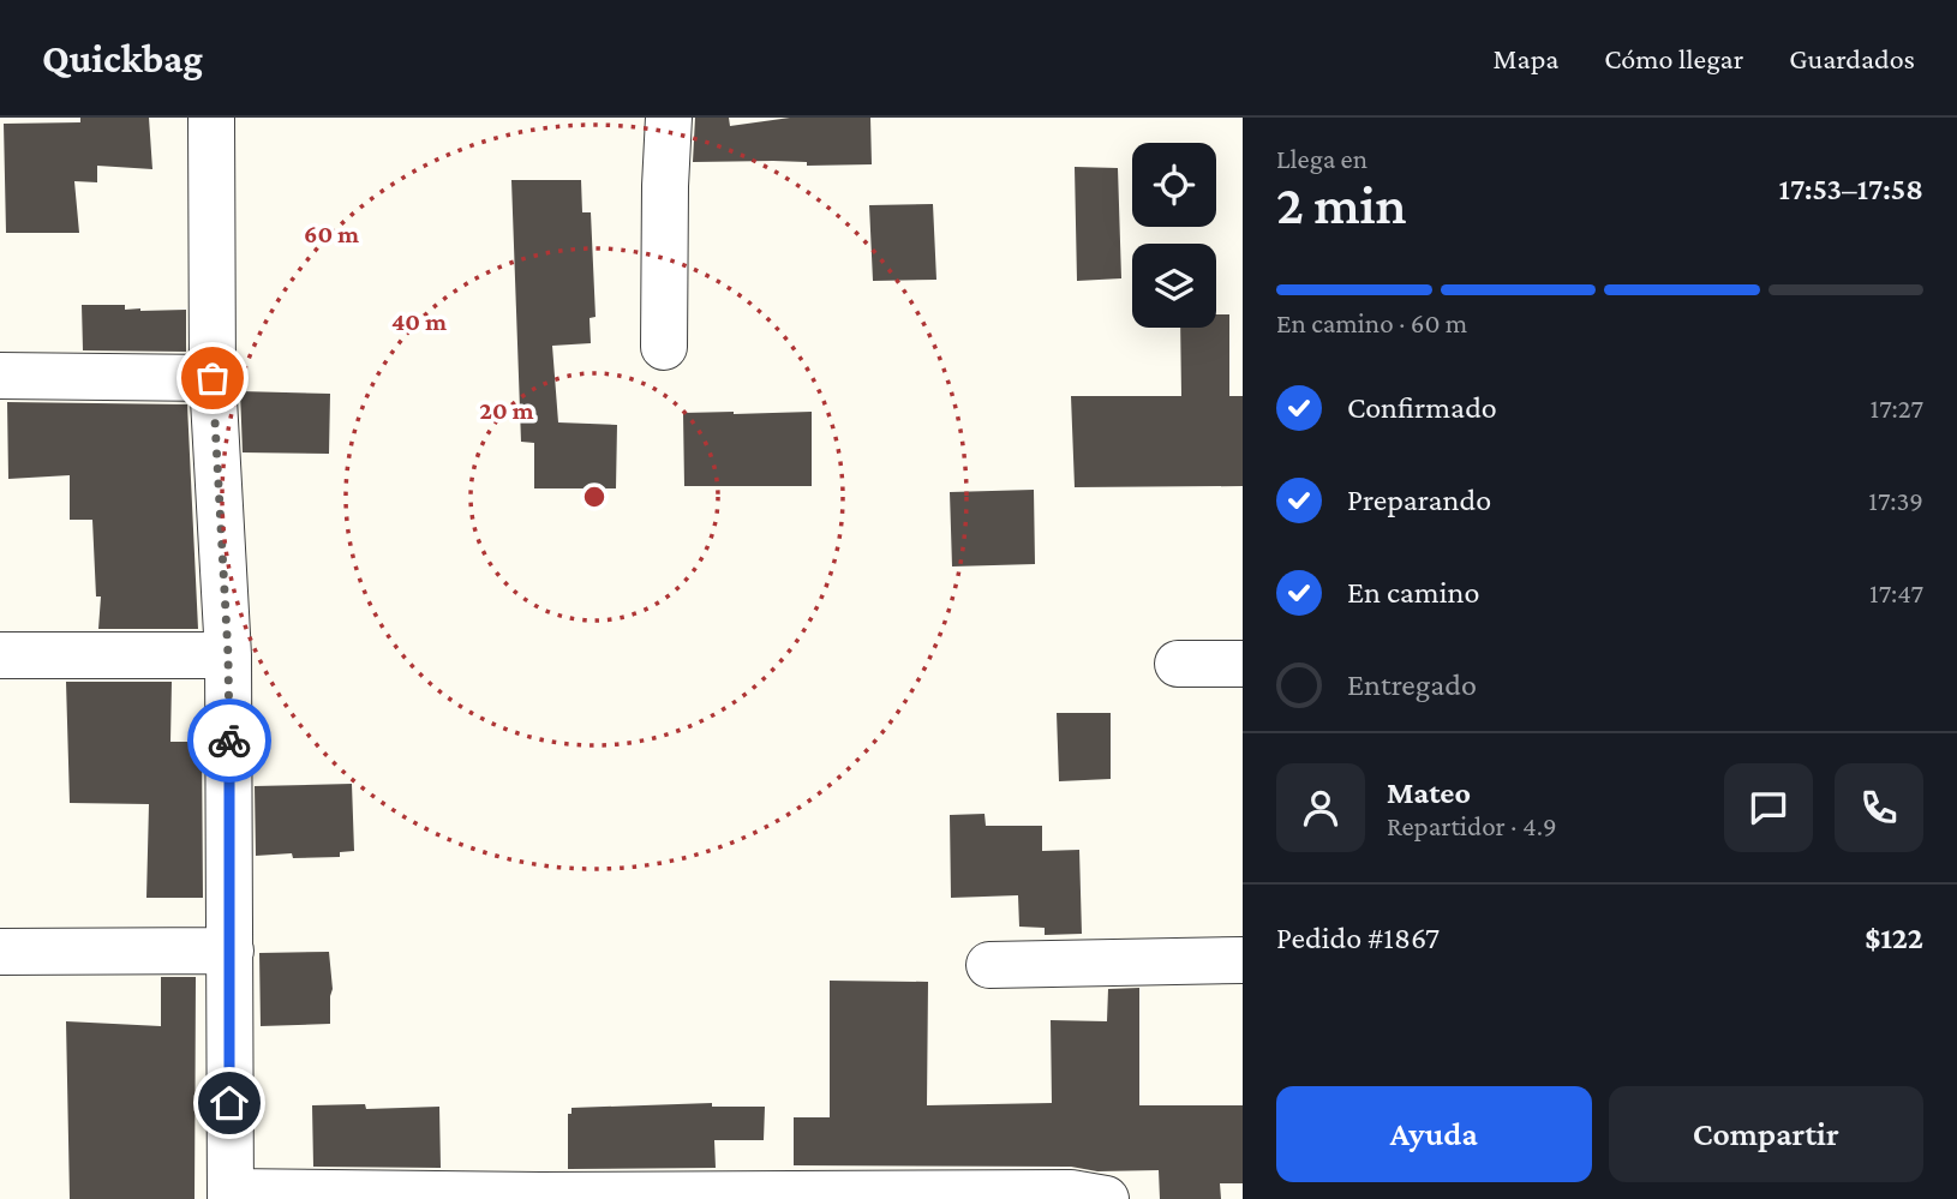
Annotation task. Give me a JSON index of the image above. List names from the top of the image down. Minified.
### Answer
{"page":{"header":"Quickbag","nav":["Mapa","Cómo llegar","Guardados"],"heading":["2 min","Llega en","17:53–17:58"],"panel":["Mateo","Repartidor · 4.9","Pedido #1867","$122"],"bar":"En camino · 60 m","list":[["Confirmado","17:27"],["Preparando","17:39"],["En camino","17:47"],"Entregado"],"buttons":["Ayuda","Compartir"]},"rings":["60 m","40 m","20 m"]}
